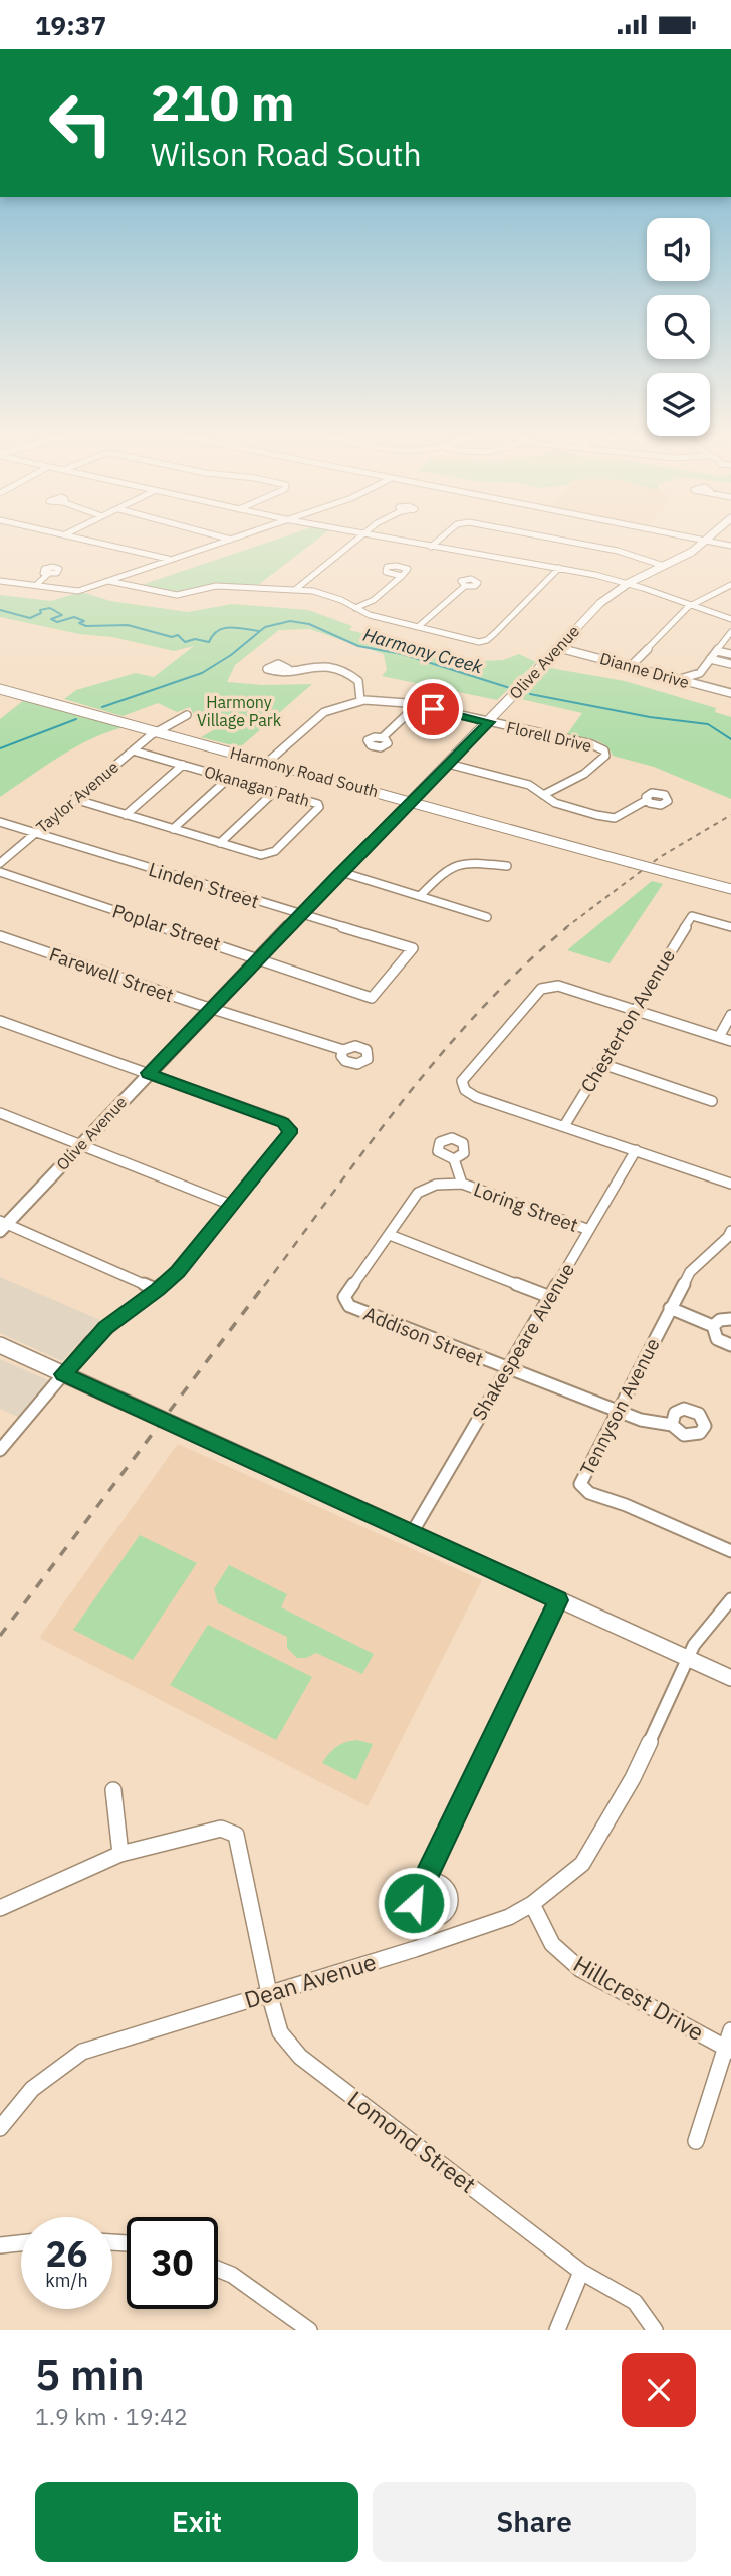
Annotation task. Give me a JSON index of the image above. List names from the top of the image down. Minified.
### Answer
{"streets":{"main road":["Olive Avenue","Harmony Road South"],"street":["Dianne Drive","Florell Drive","Okanagan Path","Taylor Avenue","Linden Street","Poplar Street","Farewell Street","Chesterton Avenue","Loring Street","Addison Street","Shakespeare Avenue","Tennyson Avenue","Dean Avenue","Hillcrest Drive","Lomond Street"]},"crossings":[["Olive Avenue","Dianne Drive"],["Olive Avenue","Florell Drive"],["Olive Avenue","Harmony Road South"],["Olive Avenue","Linden Street"],["Olive Avenue","Poplar Street"],["Olive Avenue","Farewell Street"],["Florell Drive","Harmony Road South"],["Harmony Road South","Taylor Avenue"],["Okanagan Path","Taylor Avenue"],["Taylor Avenue","Linden Street"],["Linden Street","Poplar Street"],["Loring Street","Shakespeare Avenue"],["Addison Street","Shakespeare Avenue"],["Addison Street","Tennyson Avenue"],["Dean Avenue","Hillcrest Drive"],["Dean Avenue","Lomond Street"]],"water":["Harmony Creek"],"parks":["Harmony Village Park"],"page":{"status":"19:37","turn":["210 m","Wilson Road South"],"speed":"26 km/h","limit":"30","heading":["5 min","1.9 km · 19:42"],"buttons":["Exit","Share"]}}
